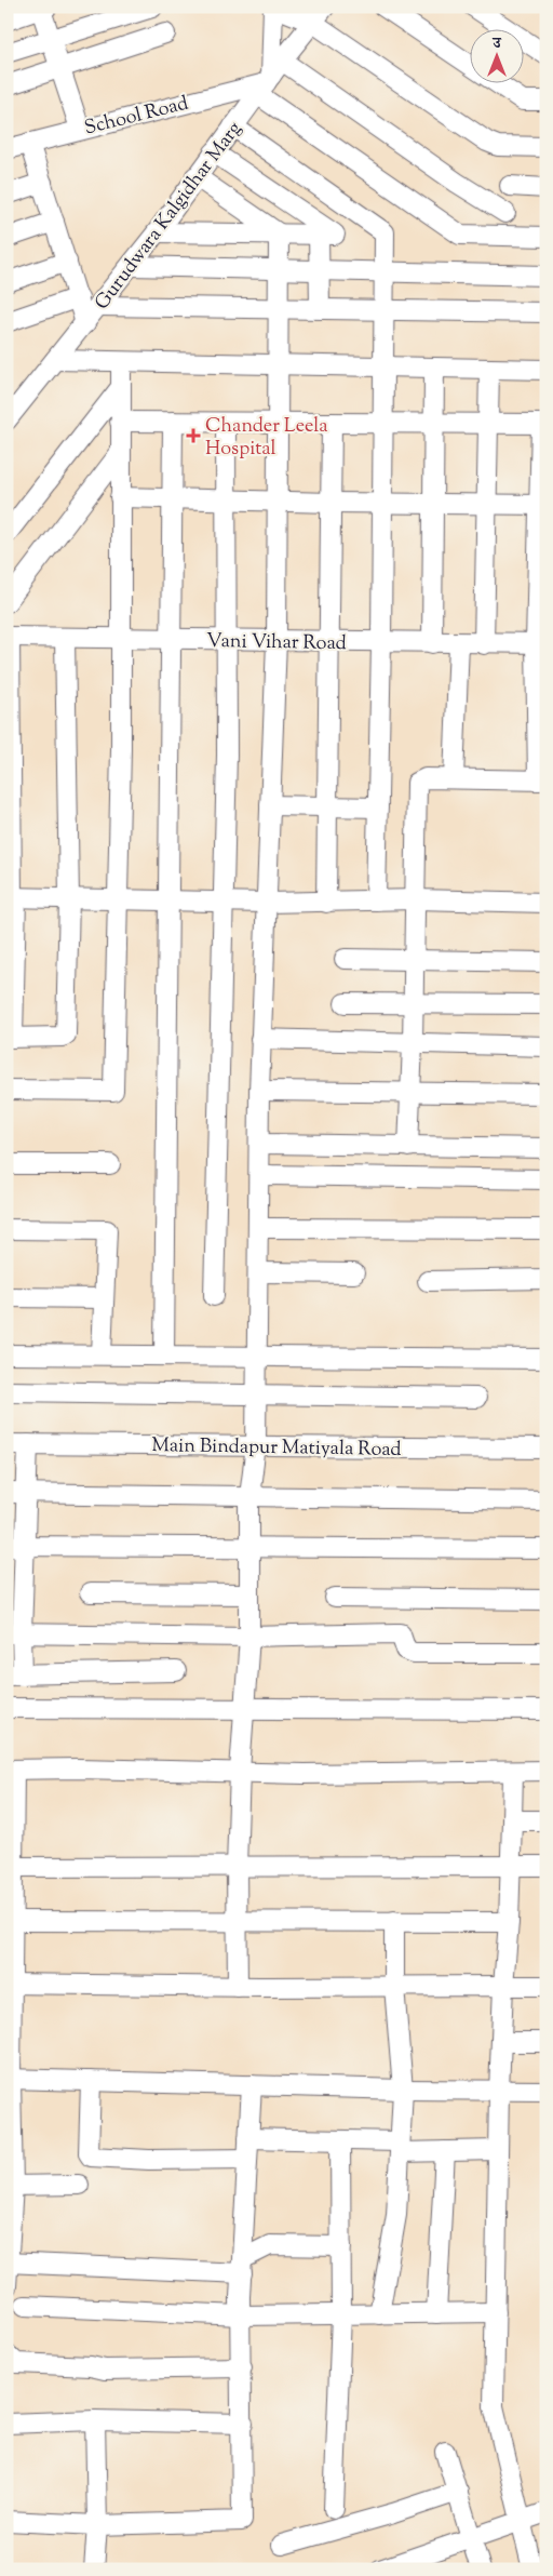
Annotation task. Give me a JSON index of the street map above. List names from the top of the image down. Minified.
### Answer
{"streets":{"street":["School Road","Gurudwara Kalgidhar Marg","Vani Vihar Road","Main Bindapur Matiyala Road"]},"crossings":[["School Road","Gurudwara Kalgidhar Marg"]],"places":{"health":["Chander Leela Hospital"]},"north":"top"}
